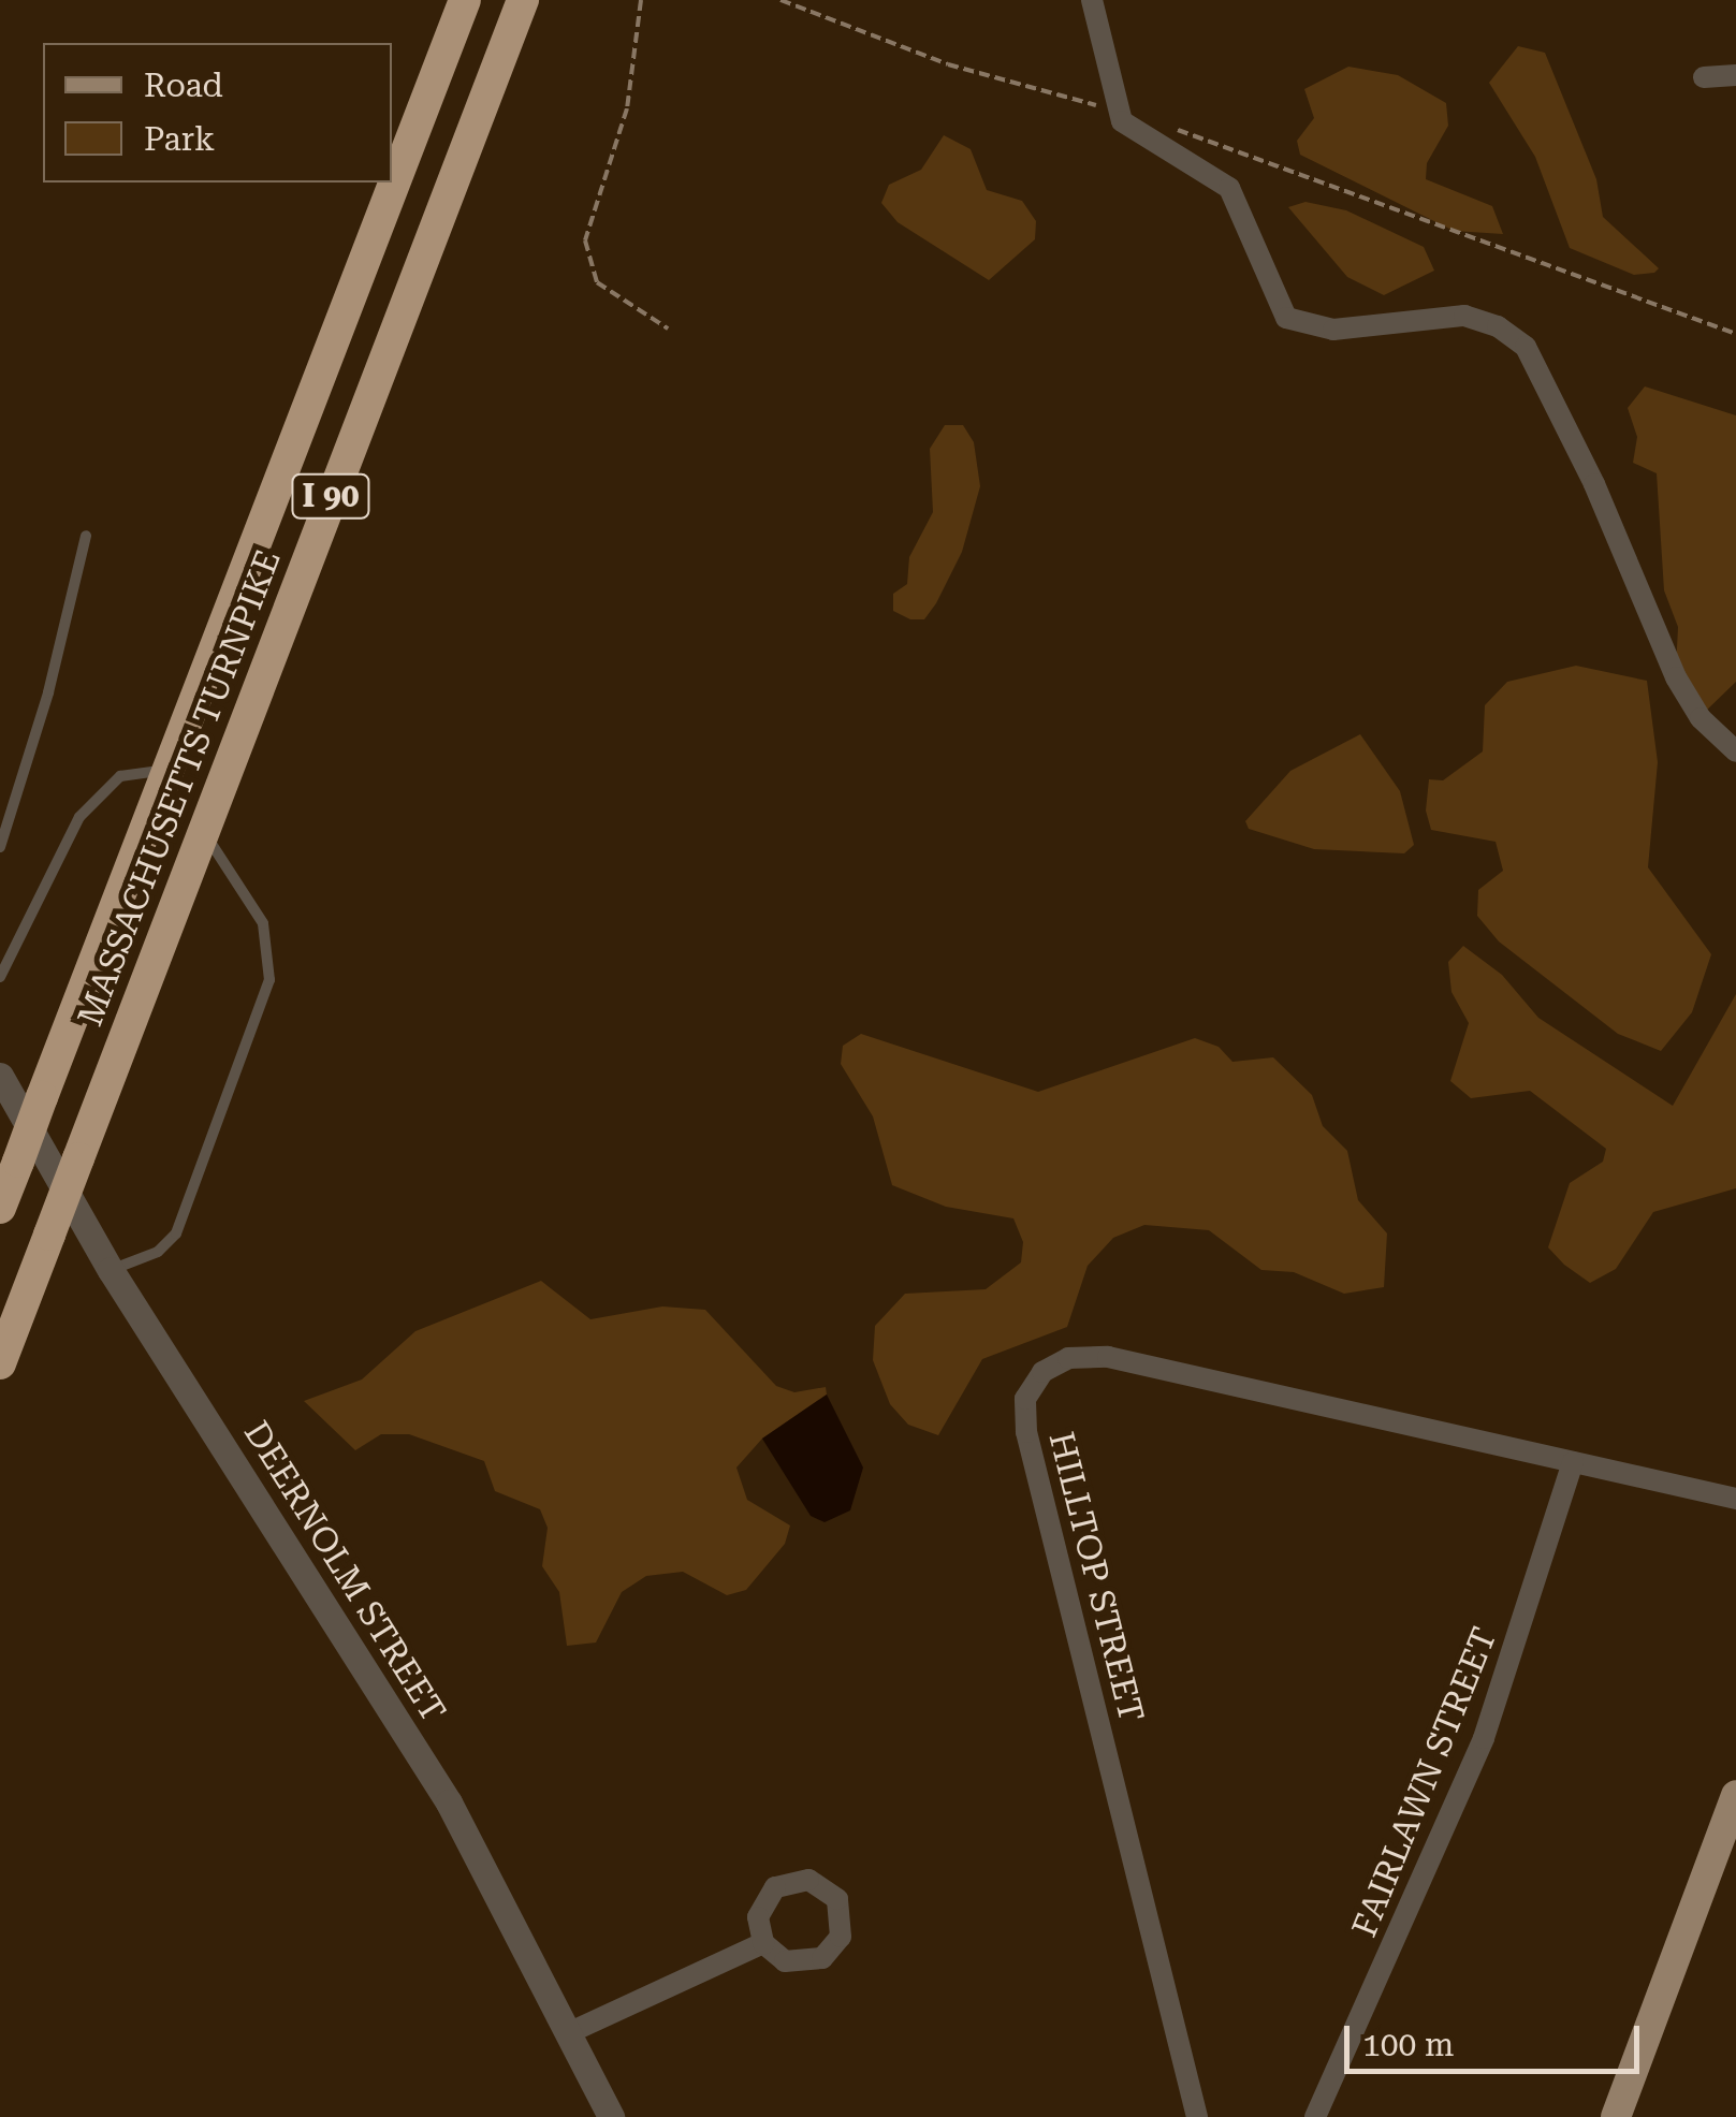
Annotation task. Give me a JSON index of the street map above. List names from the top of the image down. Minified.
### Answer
{"streets":{"highway":["I 90","MASSACHUSETTS TURNPIKE"],"street":["DEERNOLM STREET","HILLTOP STREET","FAIRLAWN STREET"]},"crossings":[["HILLTOP STREET","FAIRLAWN STREET"]],"legend":["Road","Park"],"scale_bar":"100 m"}
